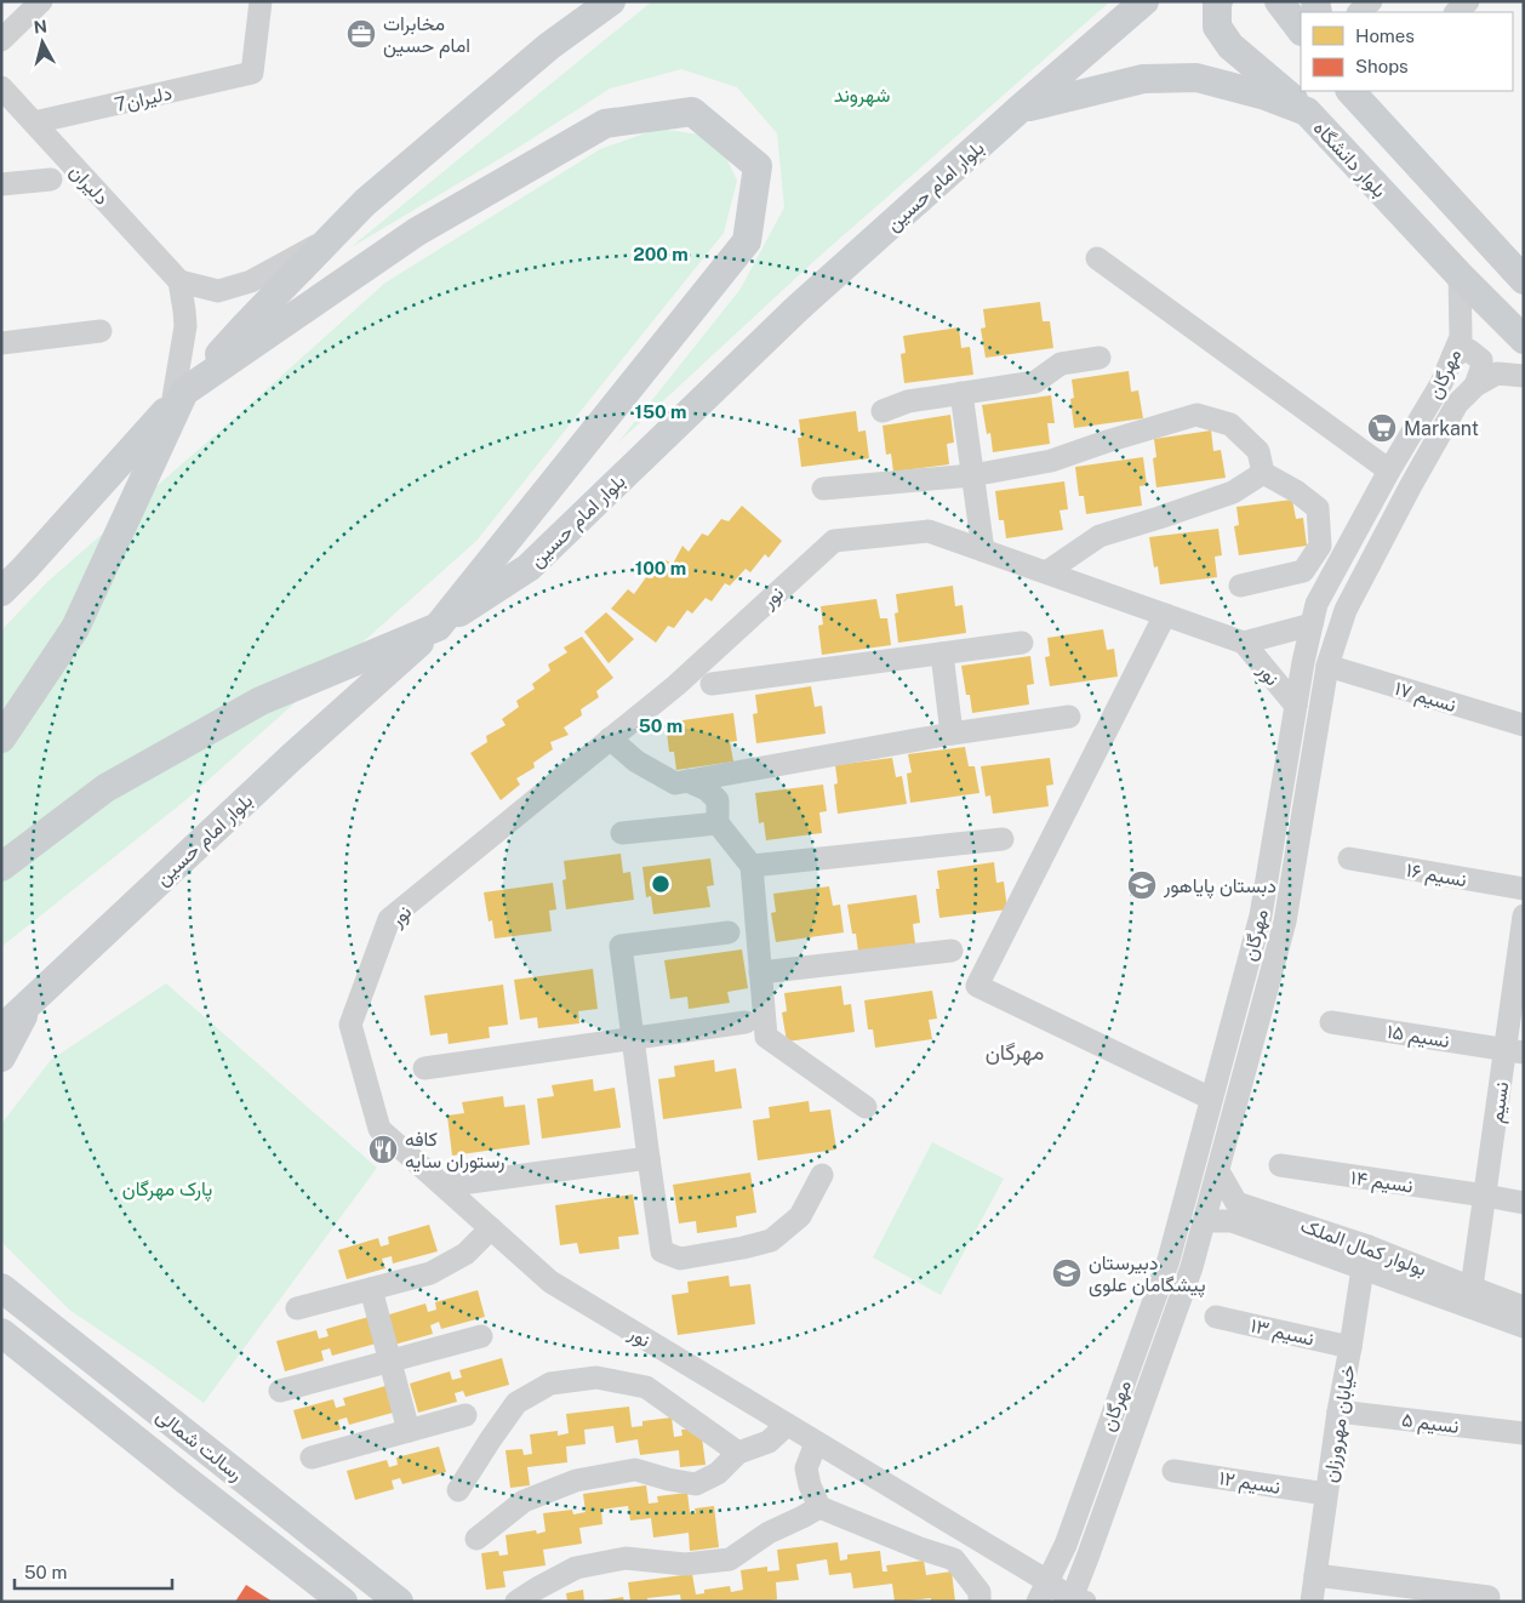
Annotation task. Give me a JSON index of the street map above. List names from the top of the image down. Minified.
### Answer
{"streets":{"main road":["بلوار دانشگاه","بلوار امام حسین","رسالت شمالی"],"street":["دلیران7","دلیران","مهرگان","نور","نسیم ۱۷","نسیم ۱۶","نسیم ۱۵","نسیم","نسیم ۱۴","بولوار کمال الملک","نسیم ۱۳","نسیم ۵","خیابان مهرورزان","نسیم ۱۲"]},"crossings":[["دلیران7","دلیران"],["بلوار دانشگاه","بلوار امام حسین"],["بلوار دانشگاه","مهرگان"],["مهرگان","نور"],["مهرگان","نسیم ۱۷"],["مهرگان","بولوار کمال الملک"],["نسیم ۱۵","نسیم"],["نسیم","نسیم ۱۴"],["نسیم","بولوار کمال الملک"],["بولوار کمال الملک","خیابان مهرورزان"],["نسیم ۱۳","خیابان مهرورزان"],["نسیم ۵","خیابان مهرورزان"],["خیابان مهرورزان","نسیم ۱۲"]],"districts":["مهرگان"],"parks":["شهروند","پارک مهرگان"],"places":{"office":["مخابرات امام حسین"],"supermarket":["Markant"],"school or university":["دبستان پایاهور","دبیرستان پیشگامان علوی"],"restaurant":["کافه رستوران سایه"]},"legend":["Homes","Shops"],"scale_bar":"50 m","north":"top","rings":["200 m","150 m","100 m","50 m"]}
